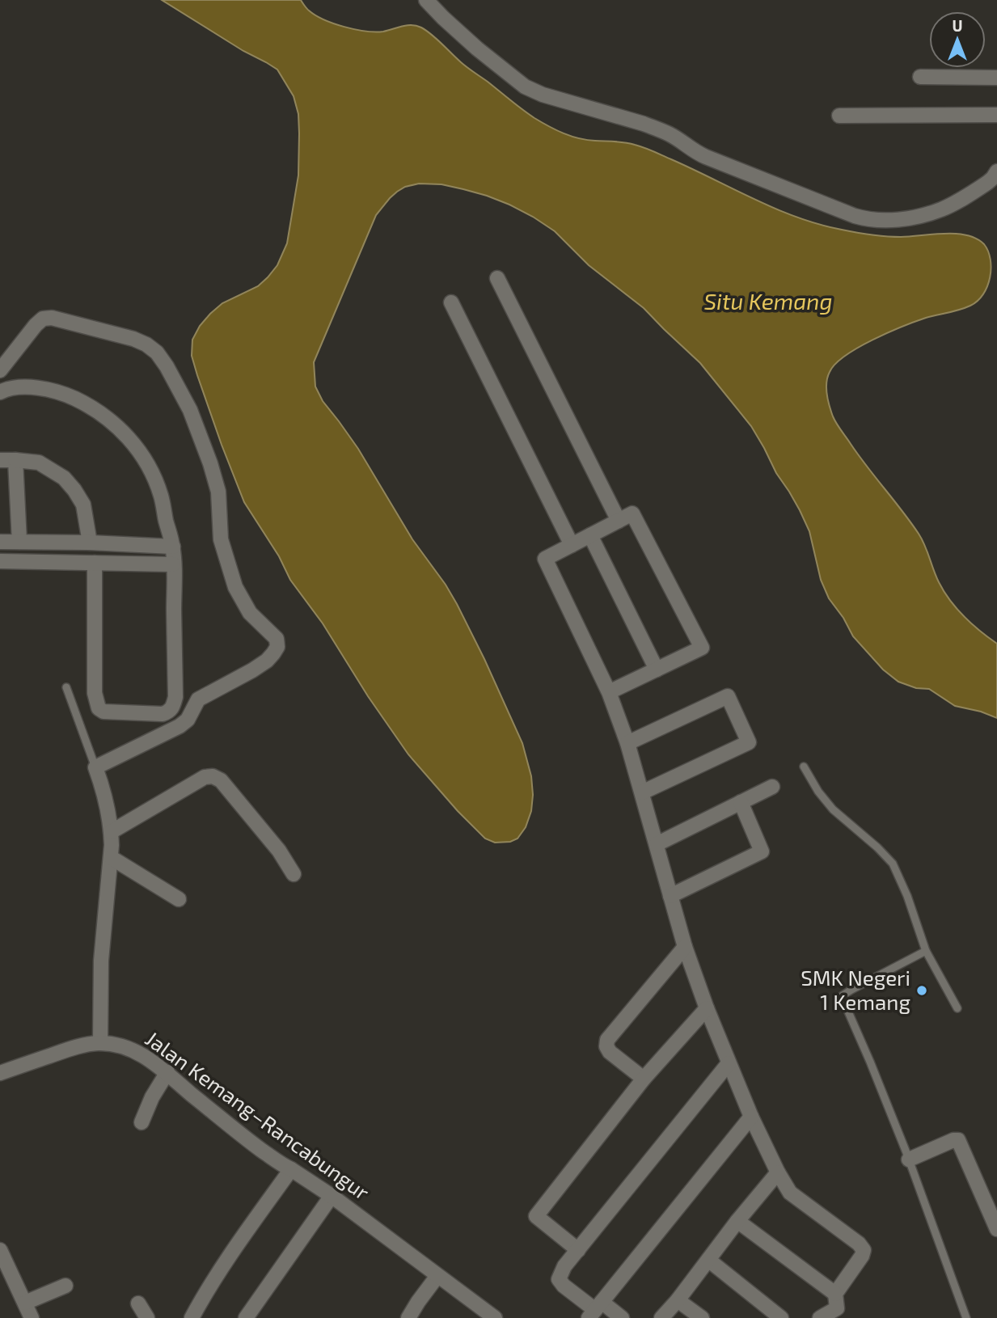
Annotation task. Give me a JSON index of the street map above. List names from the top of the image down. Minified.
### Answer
{"streets":{"street":["Jalan Kemang–Rancabungur"]},"water":["Situ Kemang"],"places":["SMK Negeri 1 Kemang"],"north":"top"}
